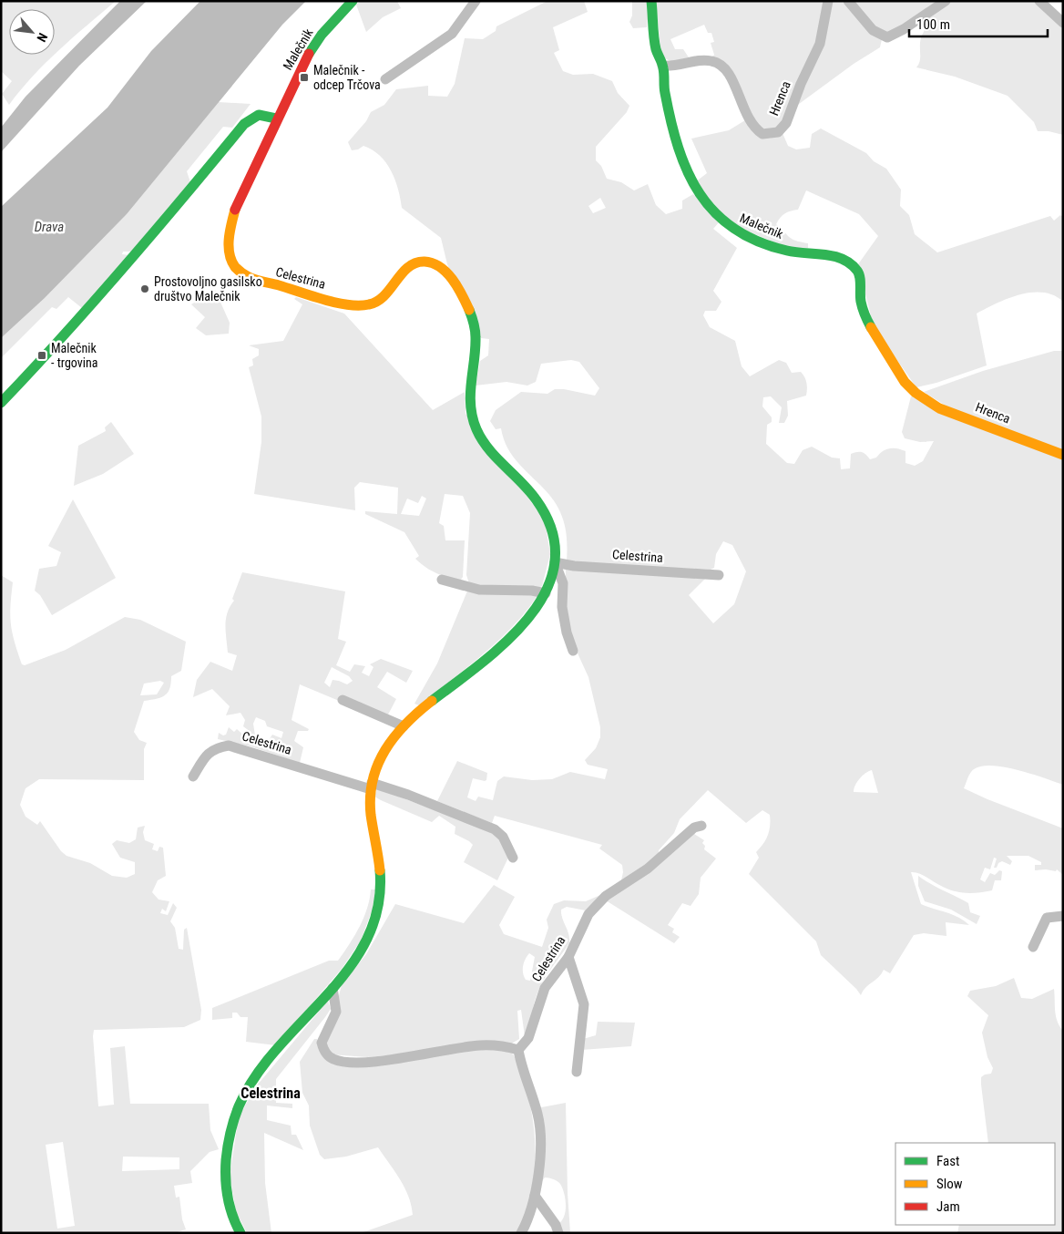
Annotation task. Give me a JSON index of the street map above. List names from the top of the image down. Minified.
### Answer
{"streets":{"street":["Malečnik","Hrenca","Celestrina"]},"crossings":[["Malečnik","Hrenca"],["Malečnik","Celestrina"]],"districts":["Celestrina"],"water":["Drava"],"places":{"transit":["Malečnik - odcep Trčova","Malečnik - trgovina"],"other":["Prostovoljno gasilsko društvo Malečnik"]},"legend":["Fast","Slow","Jam"],"scale_bar":"100 m","north":"bottom right"}
